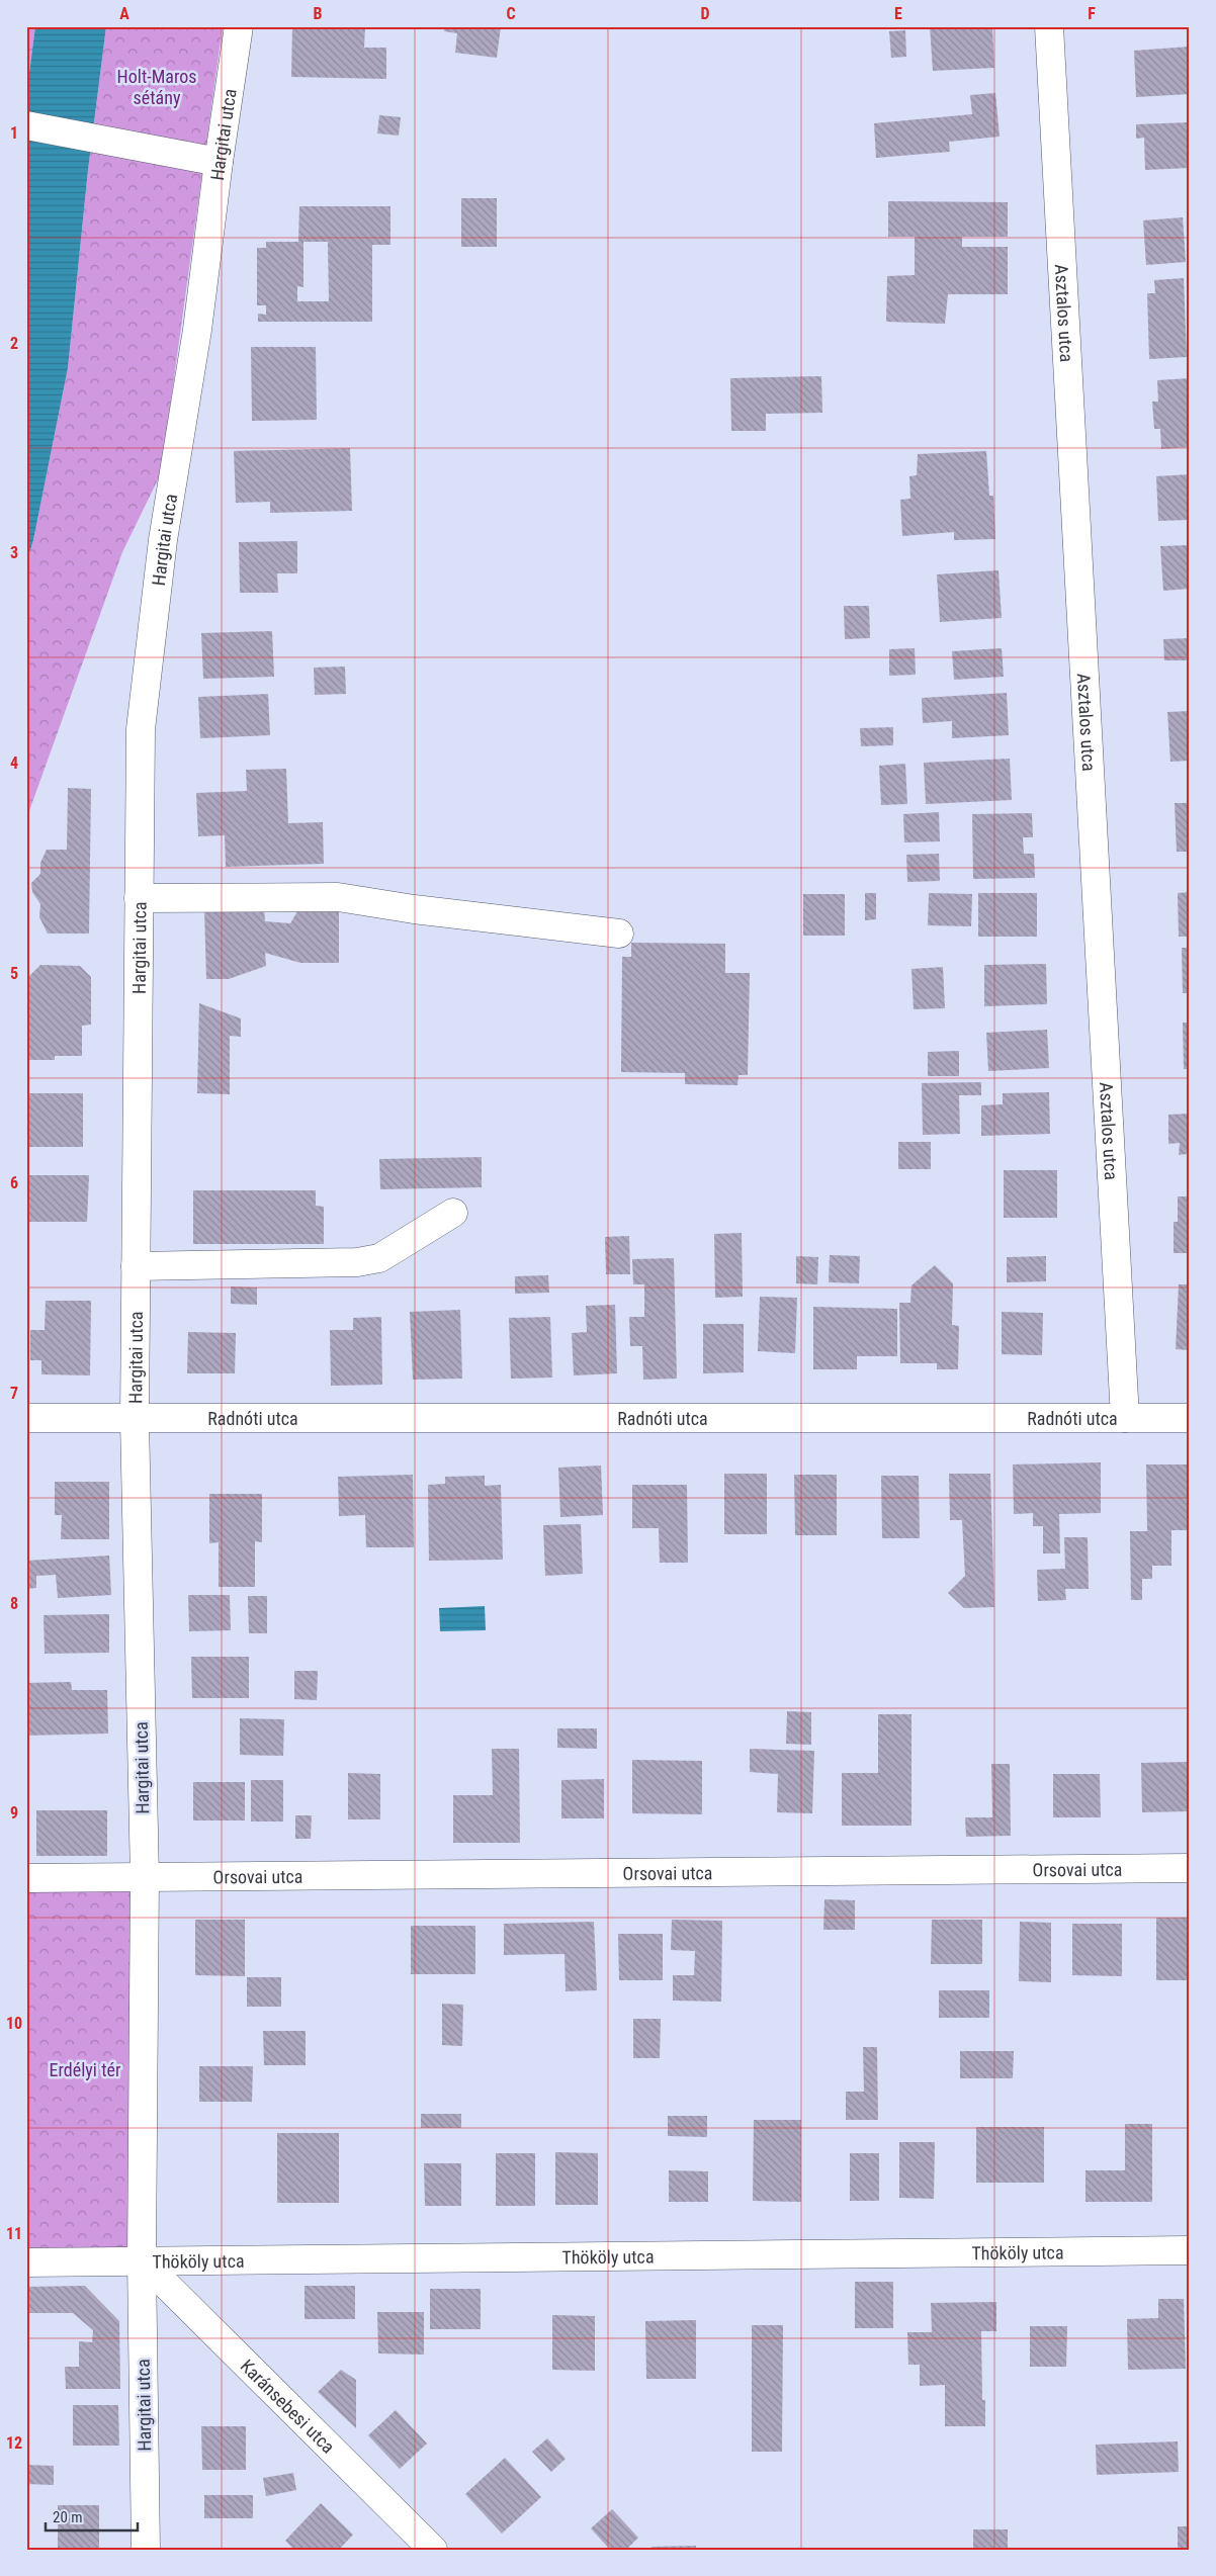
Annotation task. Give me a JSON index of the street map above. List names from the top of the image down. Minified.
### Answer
{"streets":{"street":["Hargitai utca","Asztalos utca","Radnóti utca","Orsovai utca","Thököly utca","Karánsebesi utca"]},"crossings":[["Hargitai utca","Radnóti utca"],["Hargitai utca","Orsovai utca"],["Hargitai utca","Thököly utca"],["Hargitai utca","Karánsebesi utca"],["Asztalos utca","Radnóti utca"],["Thököly utca","Karánsebesi utca"]],"parks":["Holt-Maros sétány","Erdélyi tér"],"scale_bar":"20 m","grid":{"columns":["A","B","C","D","E","F"],"rows":["1","2","3","4","5","6","7","8","9","10","11","12"]}}
